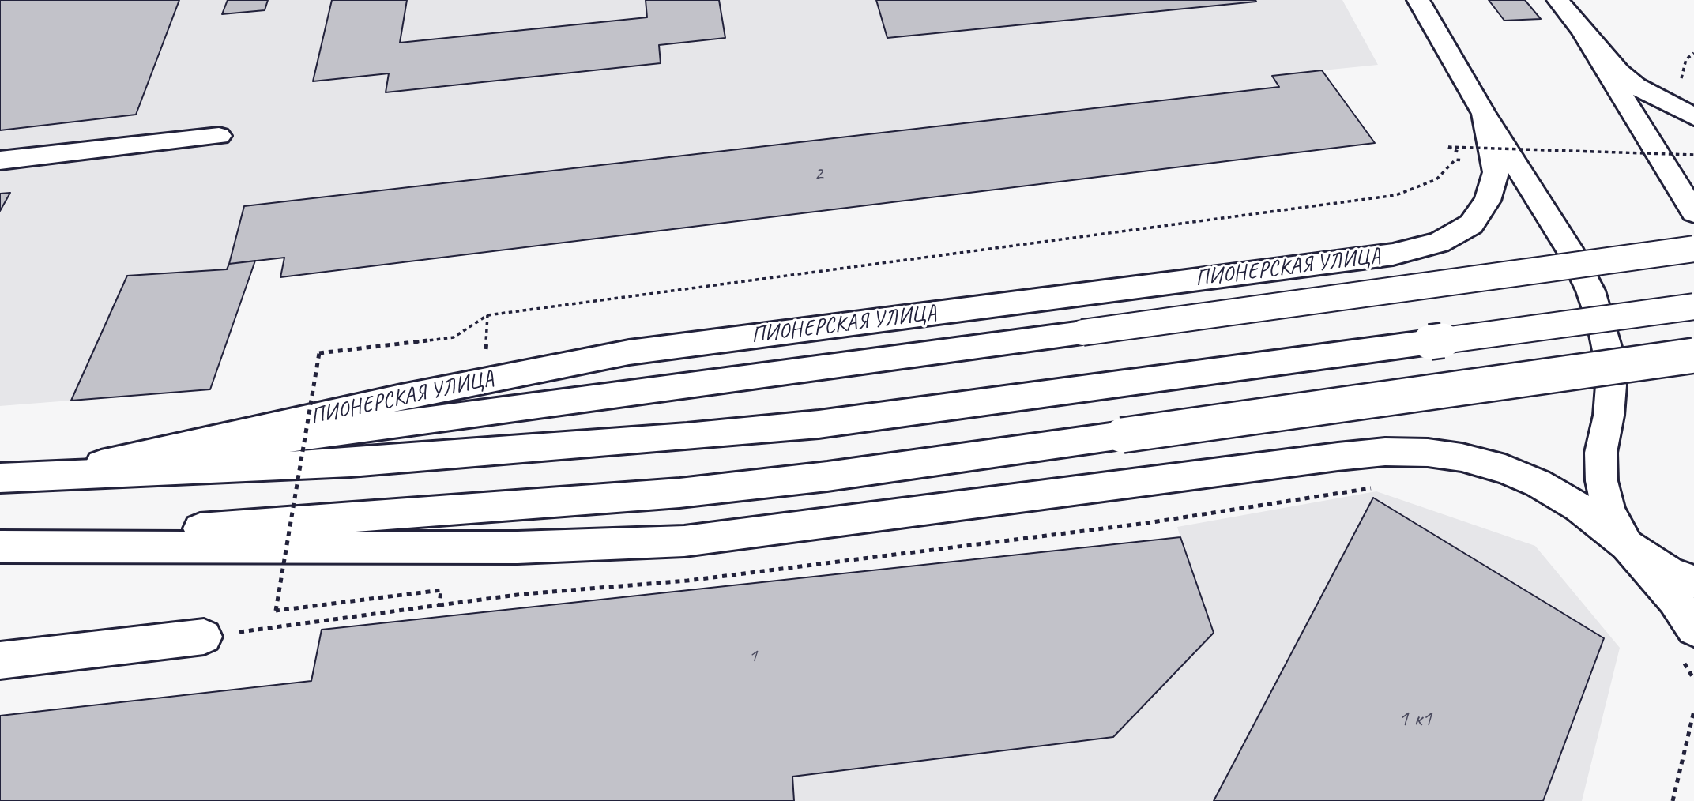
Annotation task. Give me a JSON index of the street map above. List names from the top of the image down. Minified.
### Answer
{"streets":{"main road":["ПИОНЕРСКАЯ УЛИЦА"]},"house_numbers":["2","1","1 к1"]}
